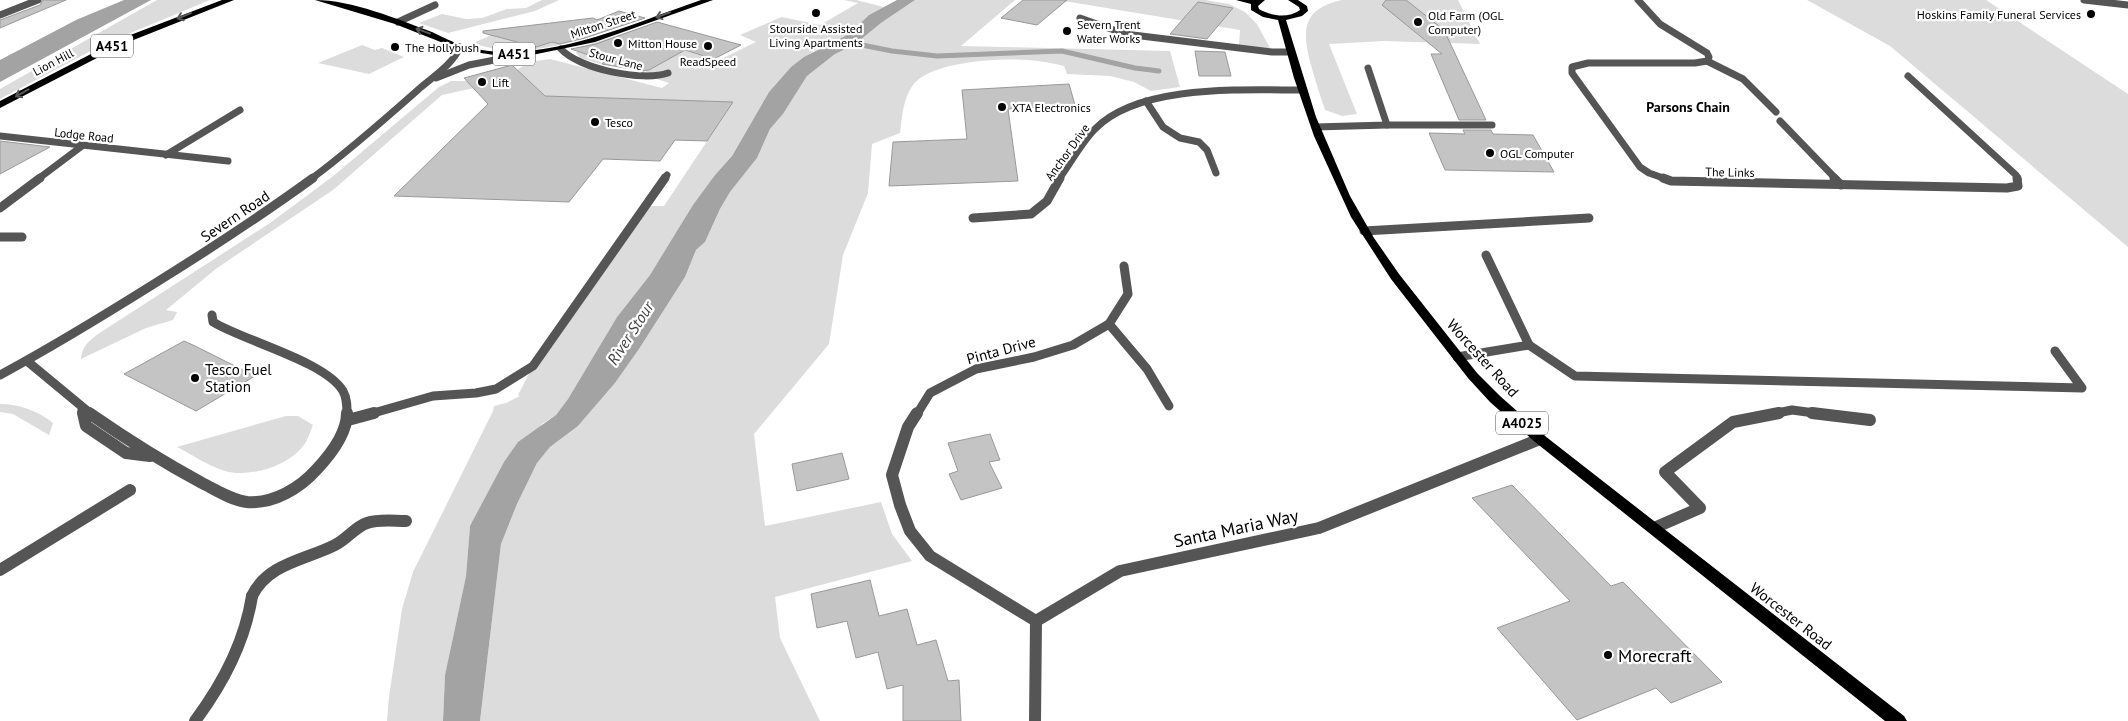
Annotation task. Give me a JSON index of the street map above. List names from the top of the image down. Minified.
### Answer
{"streets":{"main road":["Mitton Street","A451","Lion Hill","Worcester Road","A4025"],"street":["Stour Lane","Lodge Road","Anchor Drive","The Links","Severn Road","Pinta Drive","Santa Maria Way"]},"crossings":[["Mitton Street","Stour Lane"],["Mitton Street","Severn Road"],["Anchor Drive","Worcester Road"],["Pinta Drive","Santa Maria Way"],["Worcester Road","Santa Maria Way"]],"one_way":["Mitton Street","Lion Hill"],"districts":["Parsons Chain"],"water":["River Stour"],"places":["Stourside Assisted Living Apartments","Hoskins Family Funeral Services","Old Farm (OGL Computer)","Severn Trent Water Works","Mitton House","ReadSpeed","The Hollybush","Lift","XTA Electronics","Tesco","OGL Computer","Tesco Fuel Station","Morecraft"]}
